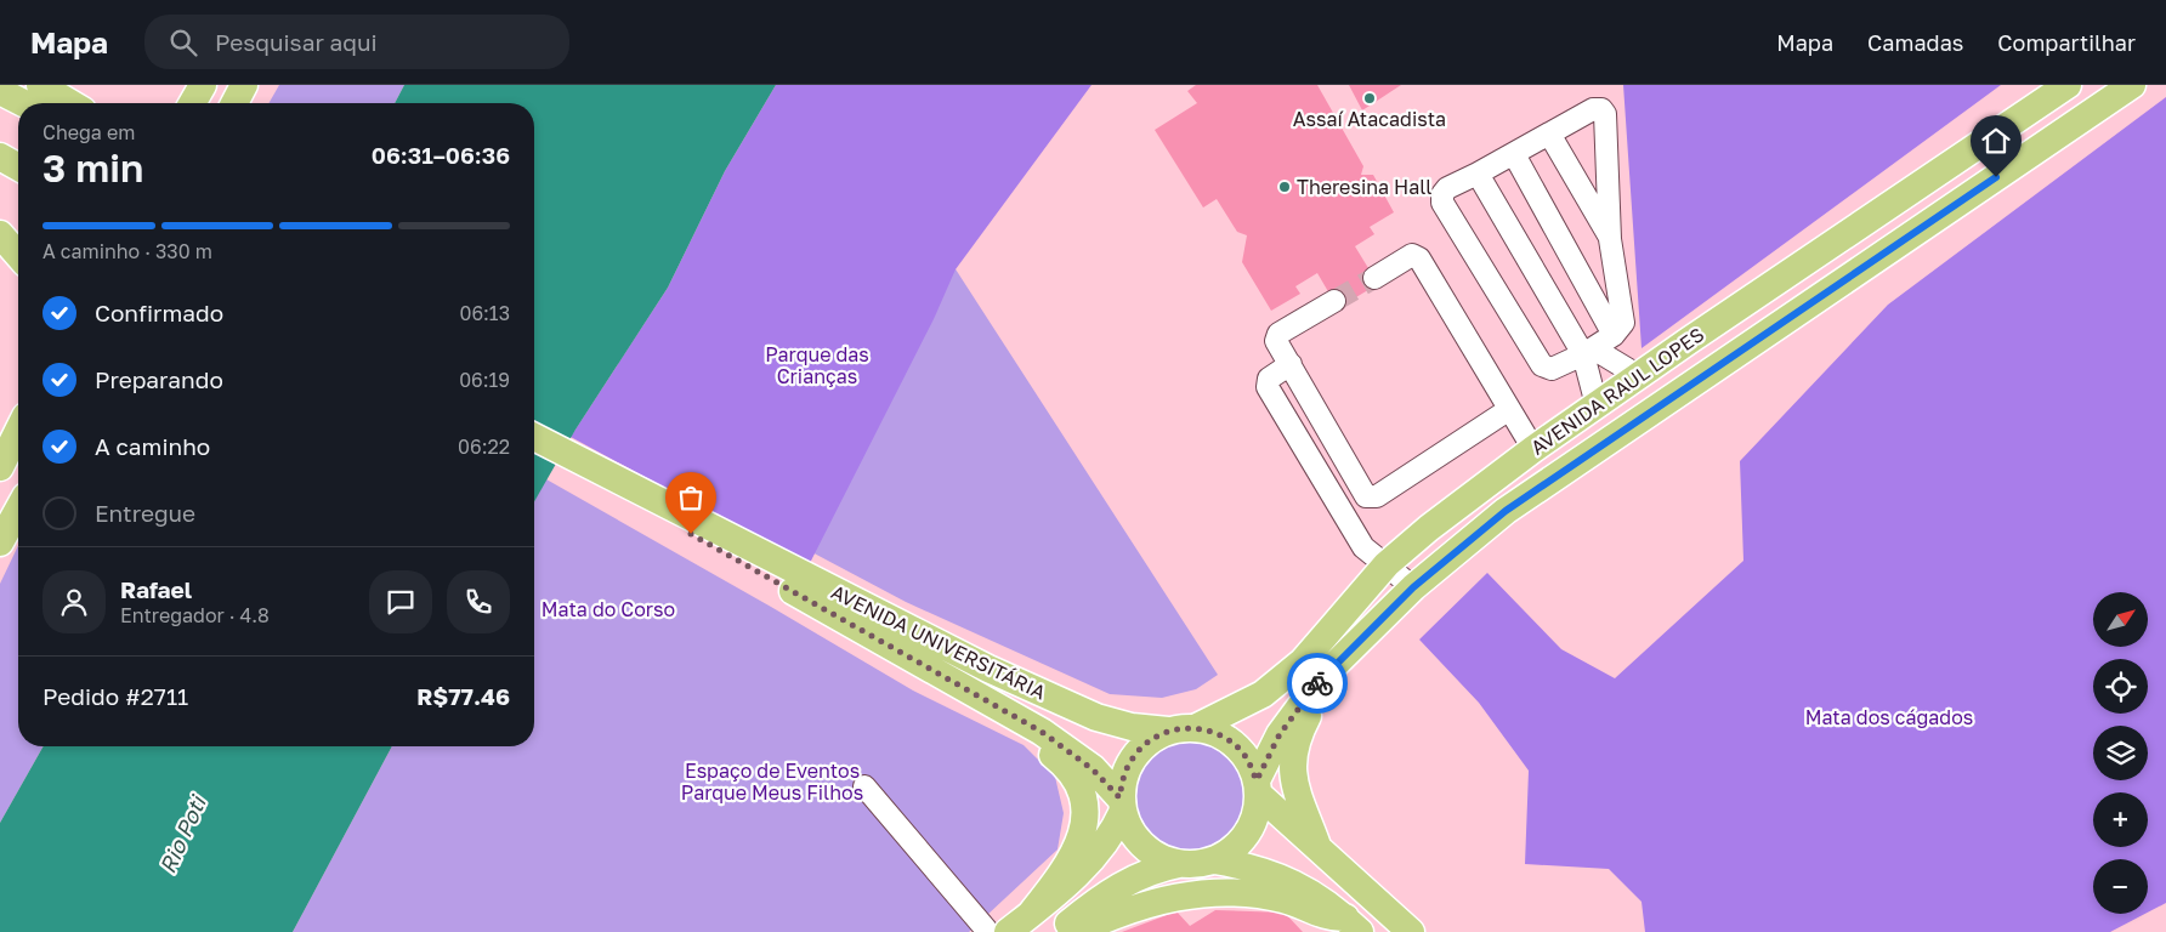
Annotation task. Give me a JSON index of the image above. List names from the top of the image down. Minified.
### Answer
{"streets":{"main road":["AVENIDA RAUL LOPES","AVENIDA UNIVERSITÁRIA"]},"crossings":[["AVENIDA RAUL LOPES","AVENIDA UNIVERSITÁRIA"]],"water":["Rio Poti"],"parks":["Parque das Crianças","Mata do Corso","Mata dos cágados","Espaço de Eventos Parque Meus Filhos"],"places":["Assaí Atacadista","Theresina Hall"],"north":"top right","page":{"header":"Mapa","search":"Pesquisar aqui","nav":["Mapa","Camadas","Compartilhar"],"heading":["3 min","Chega em","06:31–06:36"],"panel":["Rafael","Entregador · 4.8","Pedido #2711","R$77.46"],"bar":"A caminho · 330 m","list":[["Confirmado","06:13"],["Preparando","06:19"],["A caminho","06:22"],"Entregue"],"map_buttons":["+","−"]}}
